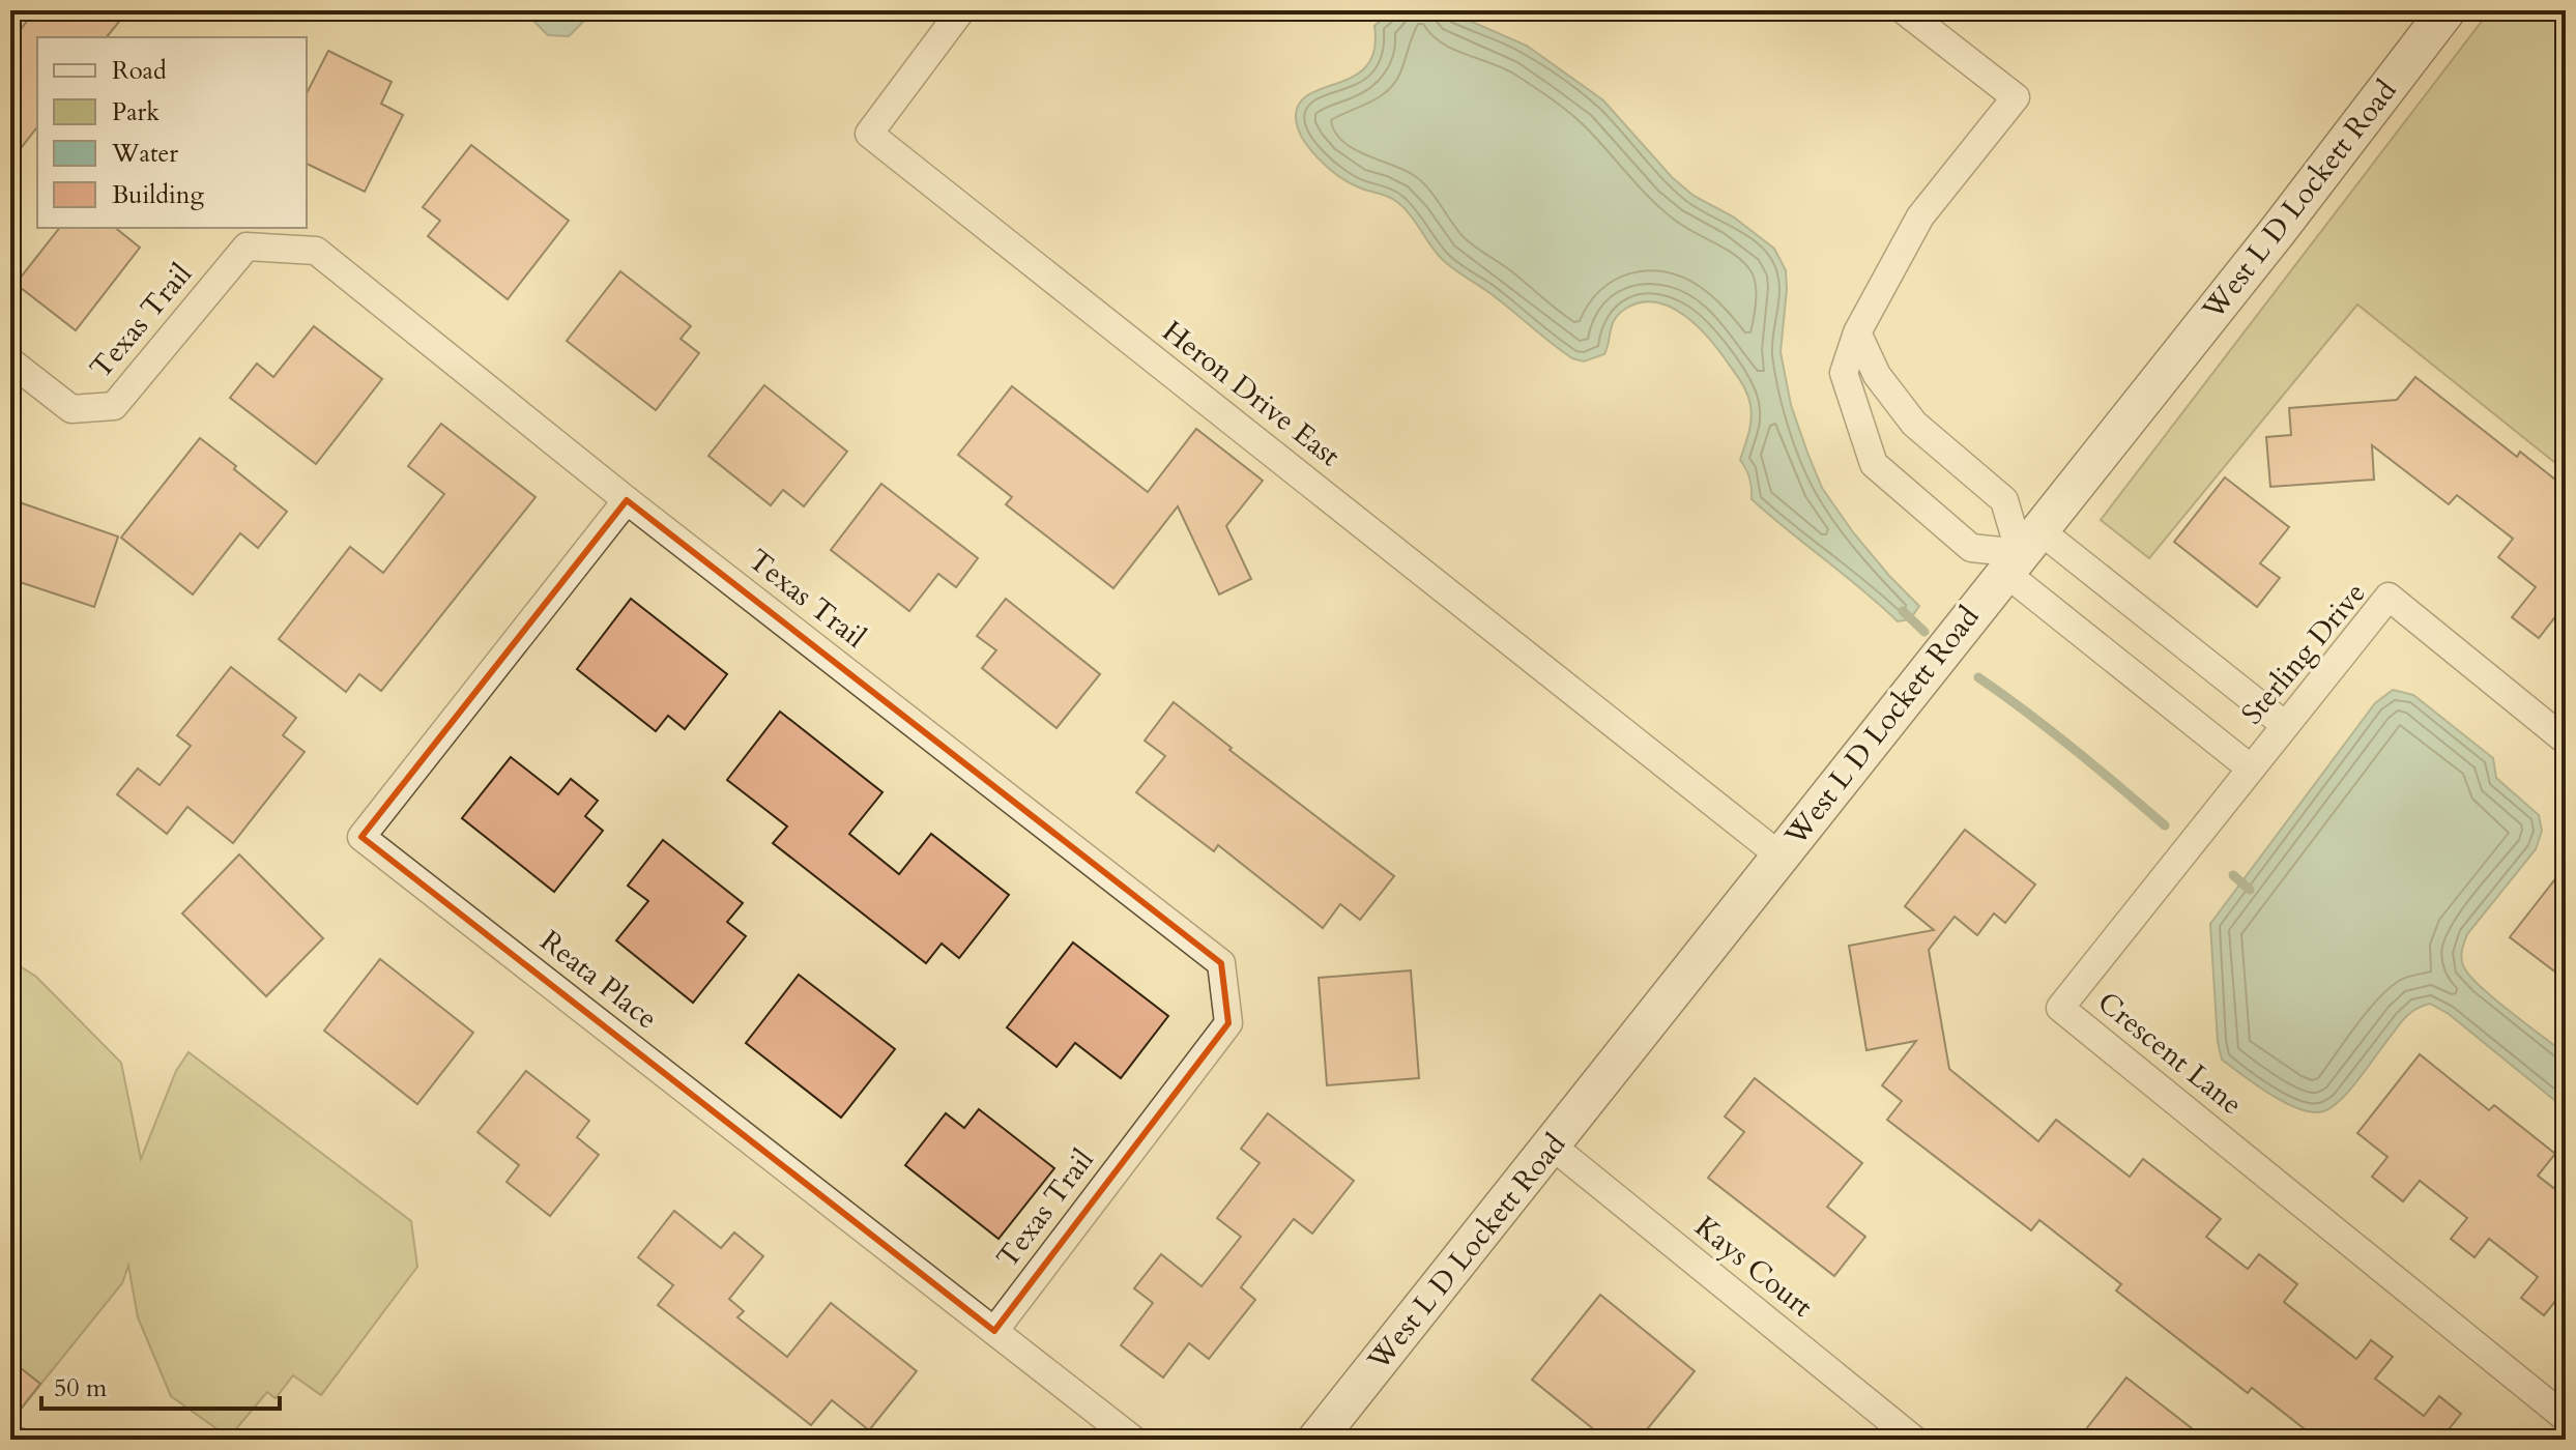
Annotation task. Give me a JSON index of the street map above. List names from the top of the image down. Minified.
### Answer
{"streets":{"main road":["West L D Lockett Road"],"street":["Texas Trail","Heron Drive East","Sterling Drive","Reata Place","Crescent Lane","Kays Court"]},"crossings":[["West L D Lockett Road","Heron Drive East"],["West L D Lockett Road","Kays Court"],["Texas Trail","Reata Place"],["Sterling Drive","Crescent Lane"]],"legend":["Road","Park","Water","Building"],"scale_bar":"50 m"}
